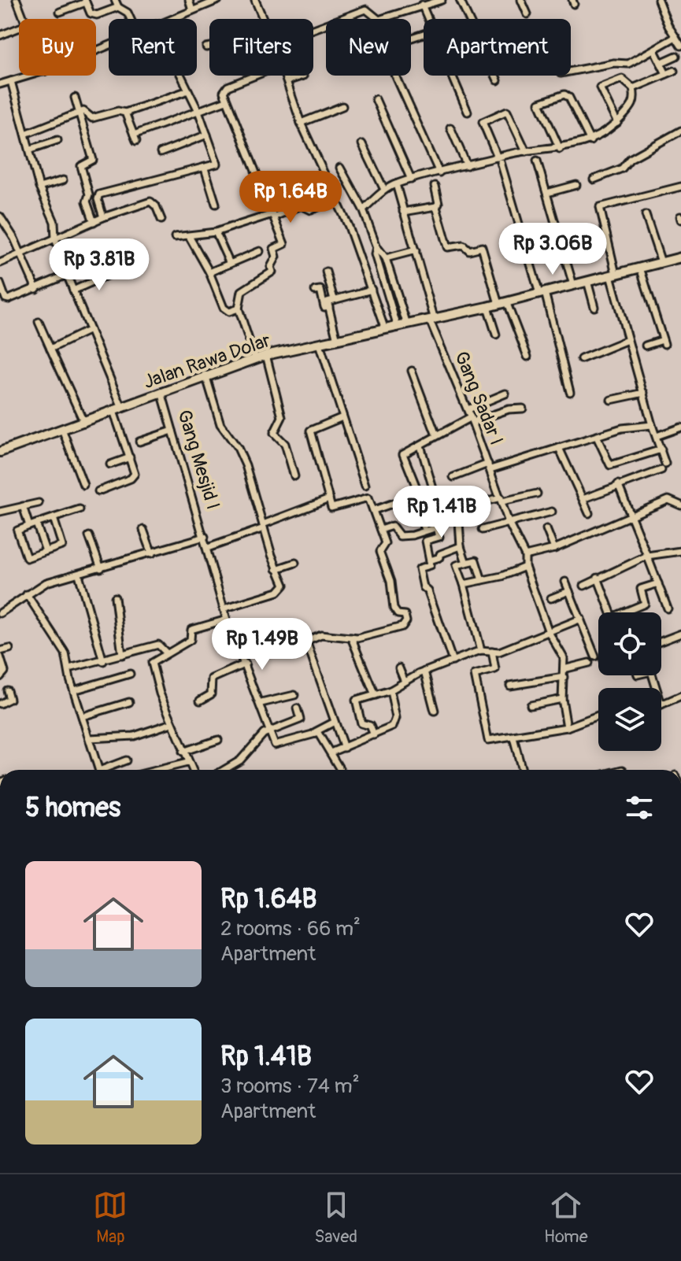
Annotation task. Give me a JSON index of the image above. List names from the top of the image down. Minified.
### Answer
{"streets":{"street":["Jalan Rawa Dolar","Gang Sadar I","Gang Mesjid I"]},"crossings":[["Jalan Rawa Dolar","Gang Sadar I"],["Jalan Rawa Dolar","Gang Mesjid I"]],"page":{"chip":["Buy","Rent","Filters","New","Apartment"],"price":["Rp 1.64B","Rp 3.06B","Rp 3.81B","Rp 1.41B","Rp 1.49B"],"heading":"5 homes","list":[{"name":"Rp 1.64B","note":"2 rooms · 66 m² · Apartment"},{"name":"Rp 1.41B","note":"3 rooms · 74 m² · Apartment"}],"tabs":["Map","Saved","Home"]}}
